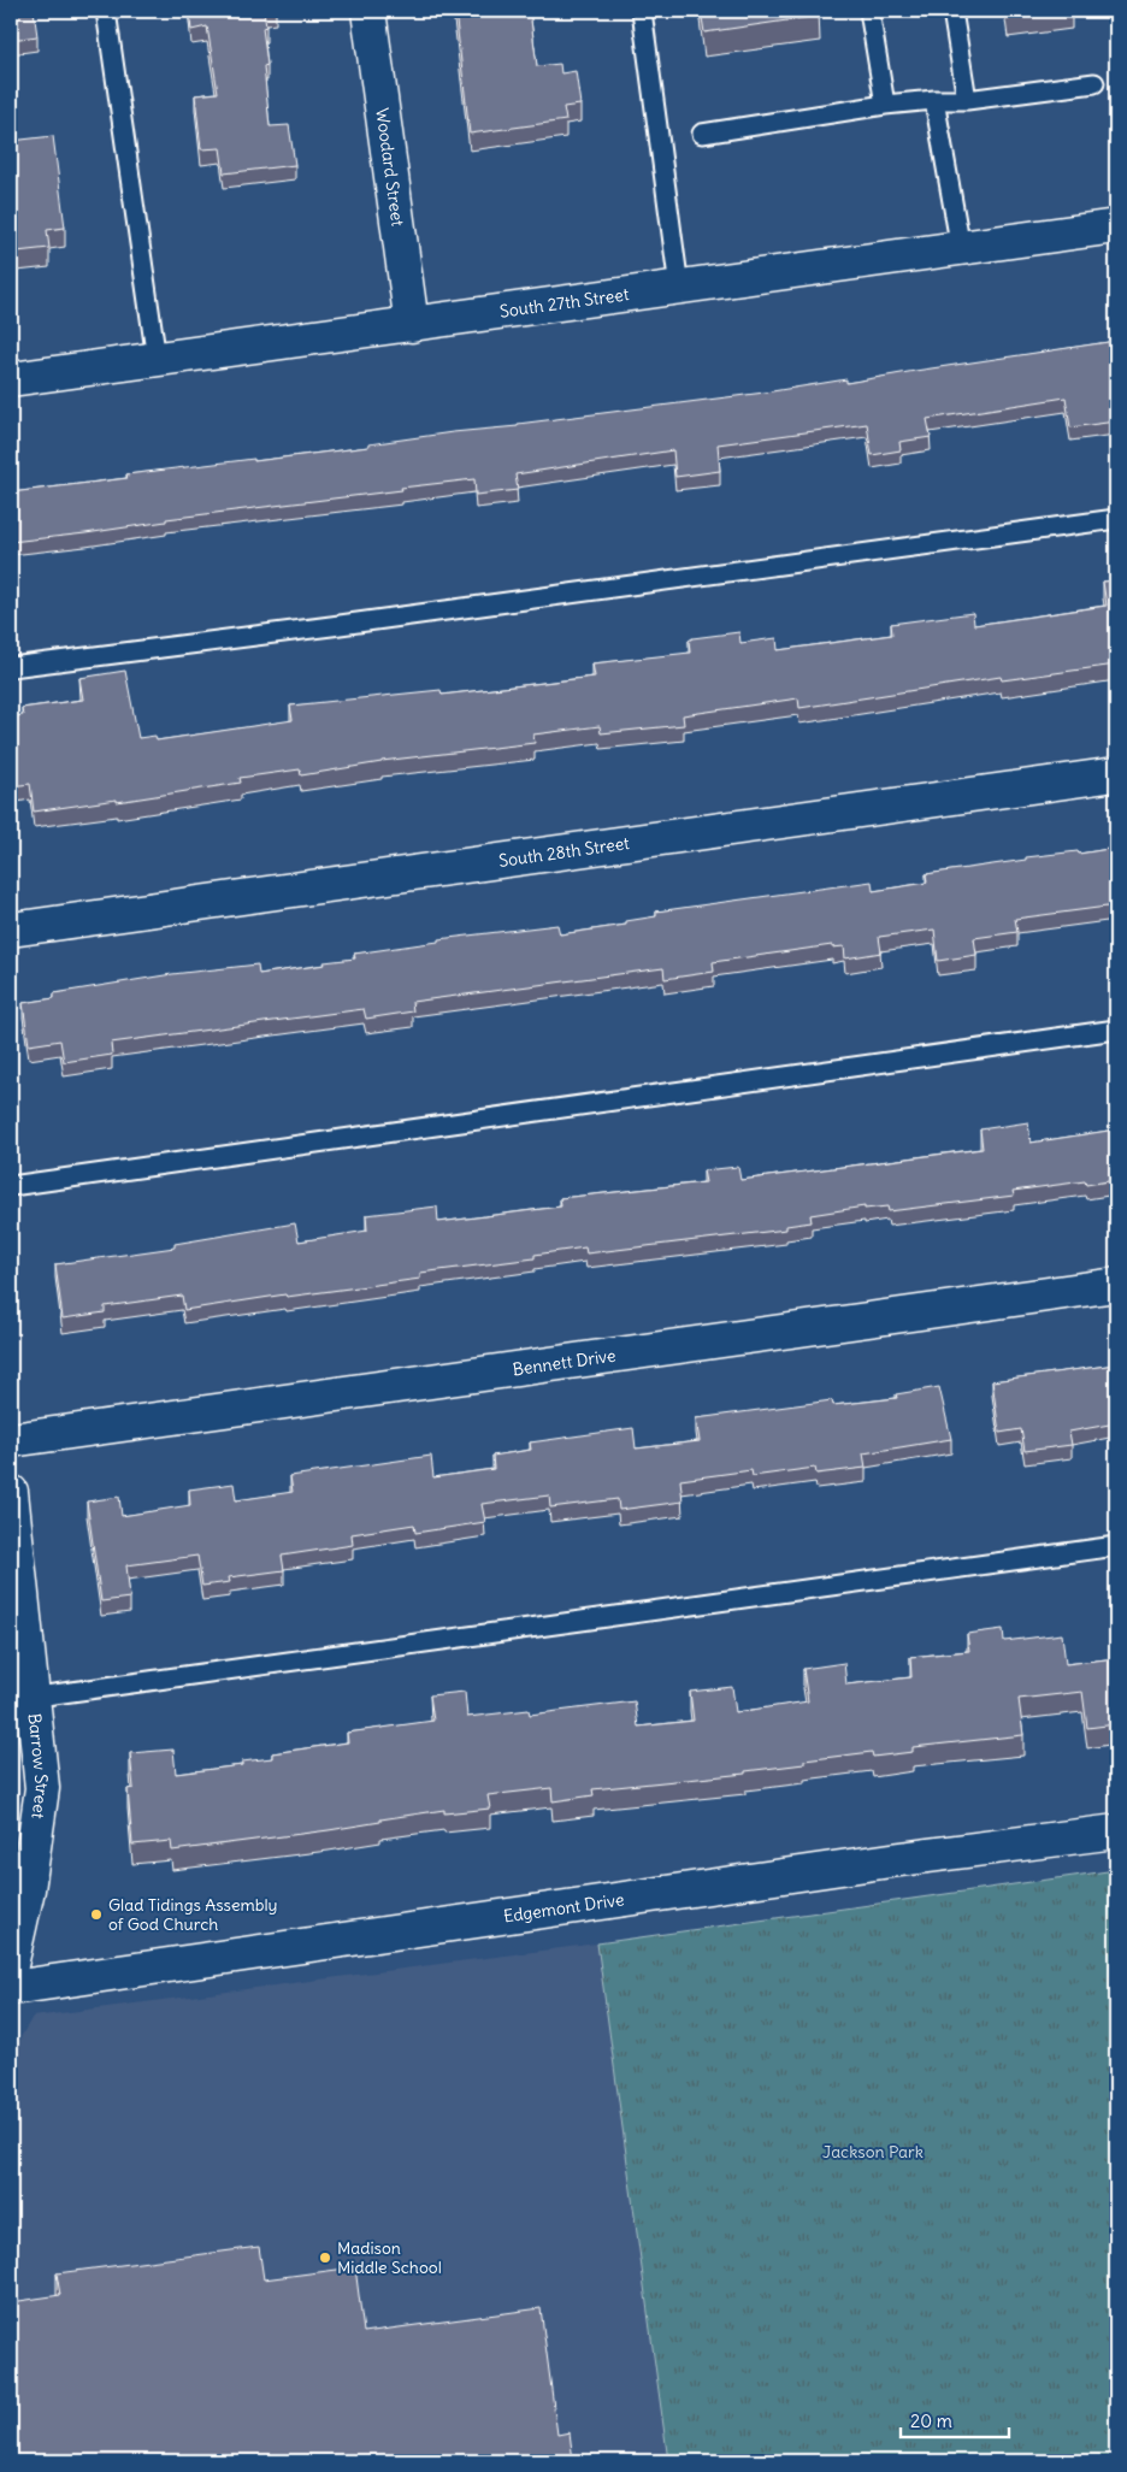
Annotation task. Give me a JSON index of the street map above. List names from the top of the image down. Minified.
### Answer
{"streets":{"street":["Woodard Street","South 27th Street","South 28th Street","Bennett Drive","Barrow Street","Edgemont Drive"]},"crossings":[["Woodard Street","South 27th Street"]],"parks":["Jackson Park"],"places":["Glad Tidings Assembly of God Church","Madison Middle School"],"scale_bar":"20 m"}
